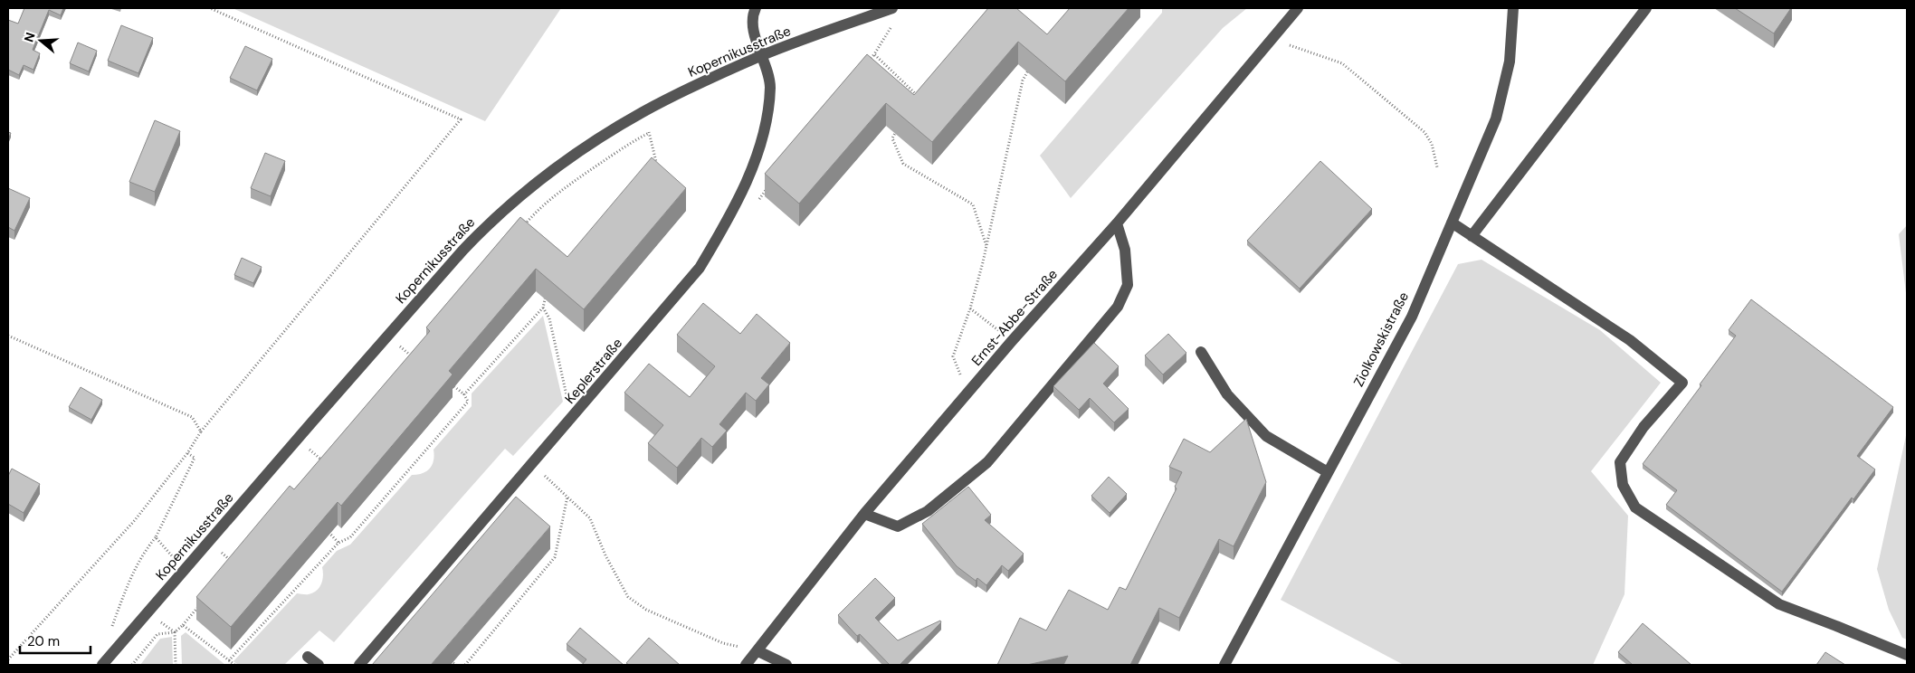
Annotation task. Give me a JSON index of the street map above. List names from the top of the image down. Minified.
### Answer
{"streets":{"street":["Kopernikusstraße","Ernst-Abbe-Straße","Ziolkowskistraße","Keplerstraße"]},"crossings":[["Kopernikusstraße","Keplerstraße"]],"scale_bar":"20 m","north":"left"}
